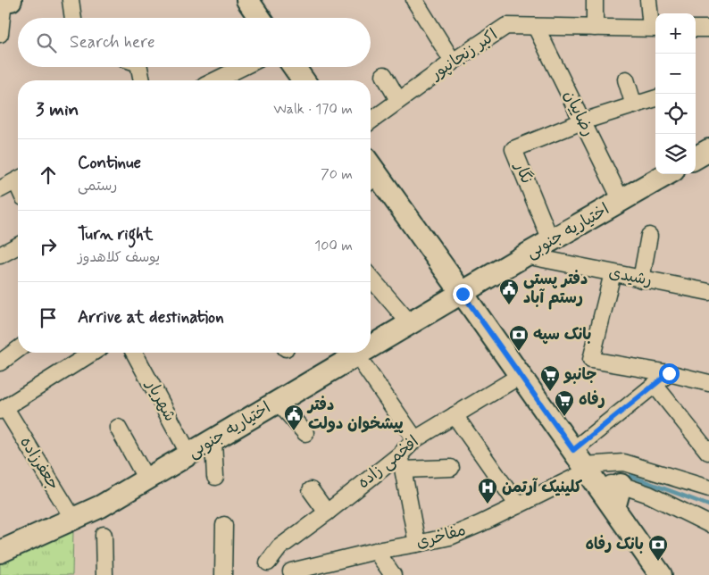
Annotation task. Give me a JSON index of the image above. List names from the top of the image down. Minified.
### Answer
{"streets":{"main road":["اختیاریه جنوبی"],"street":["اکبر زنجانپور","رضاییان","نگار","رشیدی","شهریار","افخمی زاده","جعفرزاده","مفاخری"]},"crossings":[["اکبر زنجانپور","رضاییان"],["رضاییان","نگار"],["رضاییان","اختیاریه جنوبی"],["نگار","اختیاریه جنوبی"],["اختیاریه جنوبی","رشیدی"],["اختیاریه جنوبی","شهریار"],["اختیاریه جنوبی","جعفرزاده"]],"places":{"public building":["دفتر پستی رستم آباد","دفتر پیشخوان دولت"],"bank":["بانک سپه","بانک رفاه"],"supermarket":["جانبو","رفاه"],"hospital":["کلینیک آرتمن"]},"page":{"map_buttons":["+","−"],"search":"Search here","heading":["3 min","Walk · 170 m"],"list":[["Continue","رستمی","70 m"],["Turn right","یوسف کلاهدوز","100 m"],"Arrive at destination"]}}
